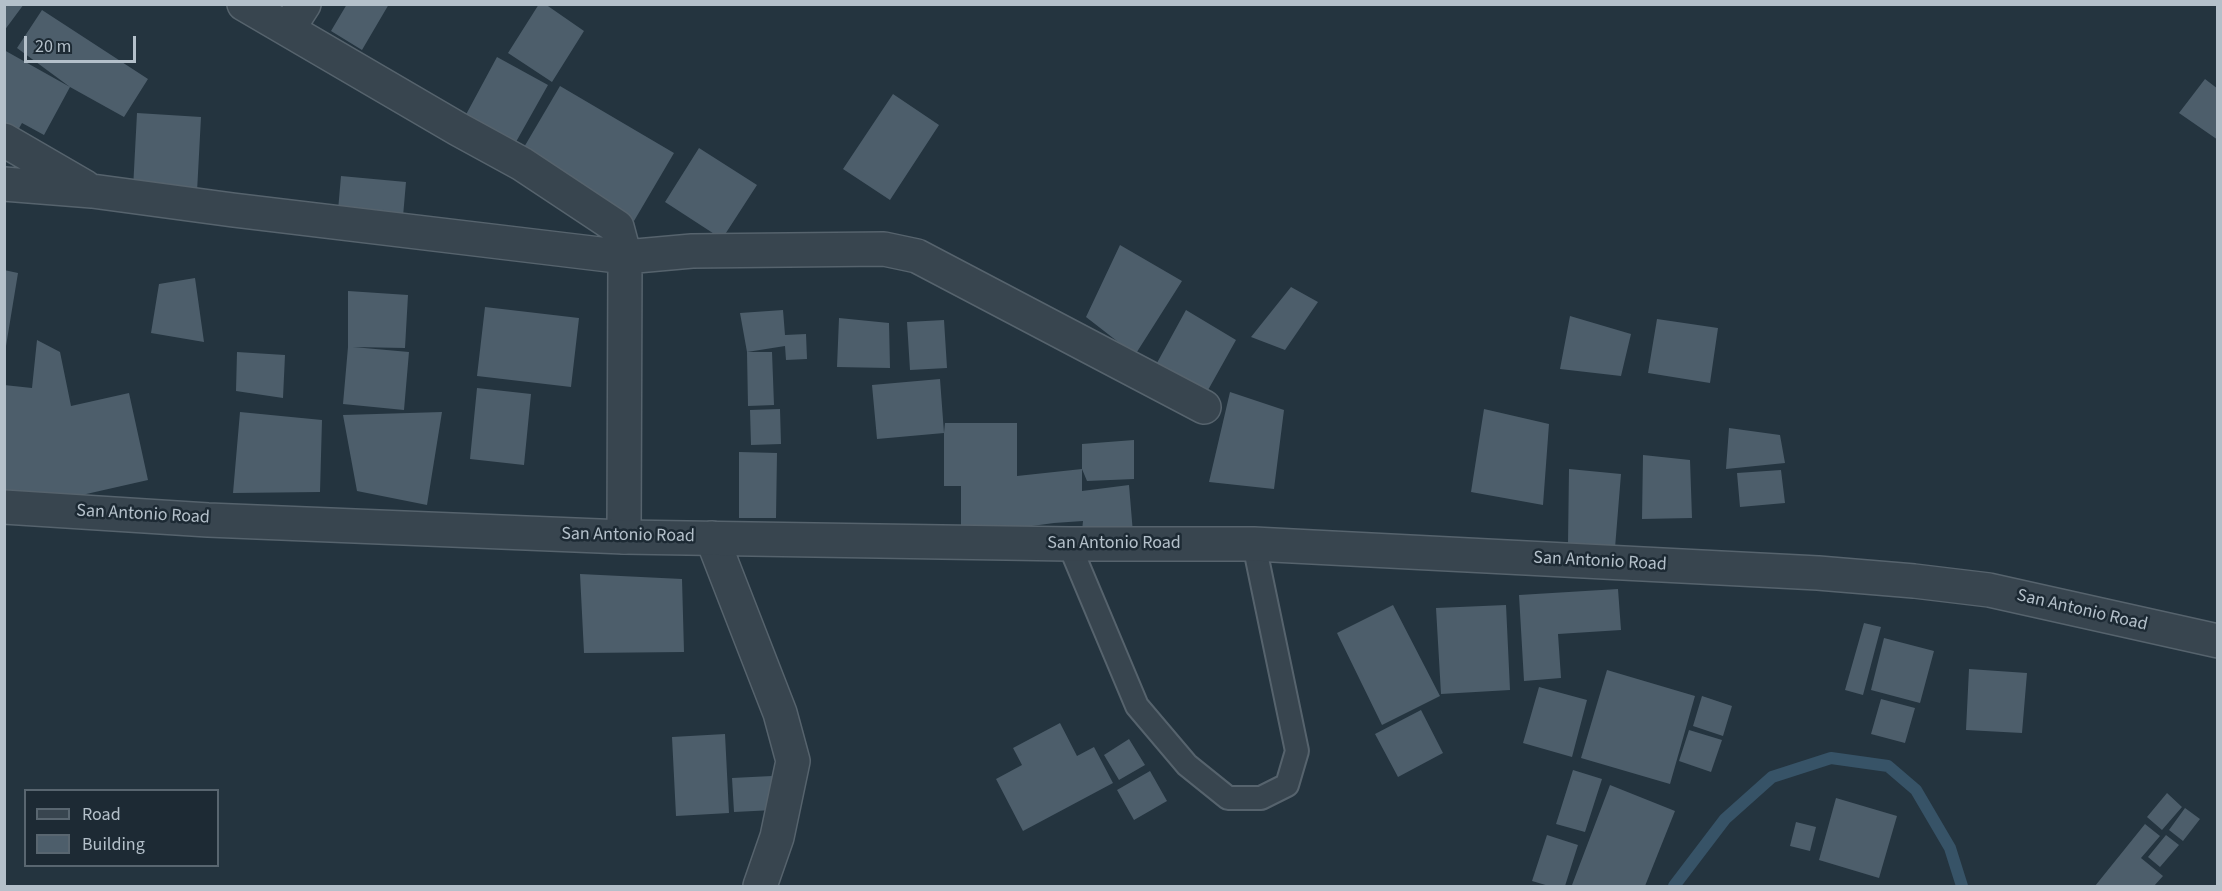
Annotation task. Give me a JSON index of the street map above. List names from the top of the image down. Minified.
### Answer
{"streets":{"street":["San Antonio Road"]},"legend":["Road","Building"],"scale_bar":"20 m"}
